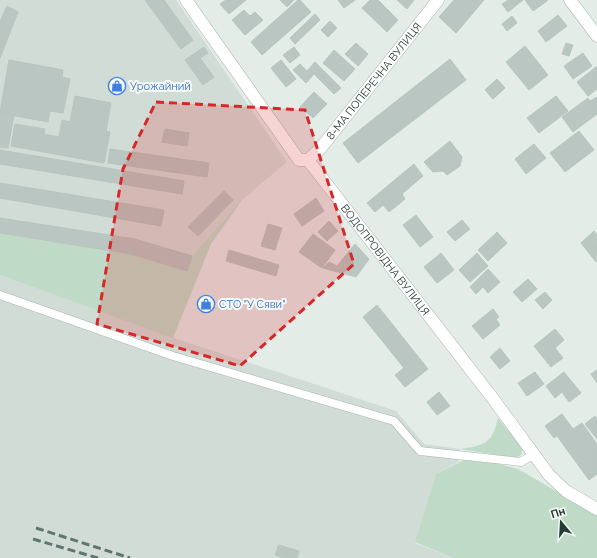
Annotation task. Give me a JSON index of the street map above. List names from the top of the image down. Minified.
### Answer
{"streets":{"street":["8-МА ПОПЕРЕЧНА ВУЛИЦЯ","ВОДОПРОВІДНА ВУЛИЦЯ"]},"crossings":[["8-МА ПОПЕРЕЧНА ВУЛИЦЯ","ВОДОПРОВІДНА ВУЛИЦЯ"]],"places":{"shop":["Урожайний","СТО \"У Сяви\""]},"north":"top"}
